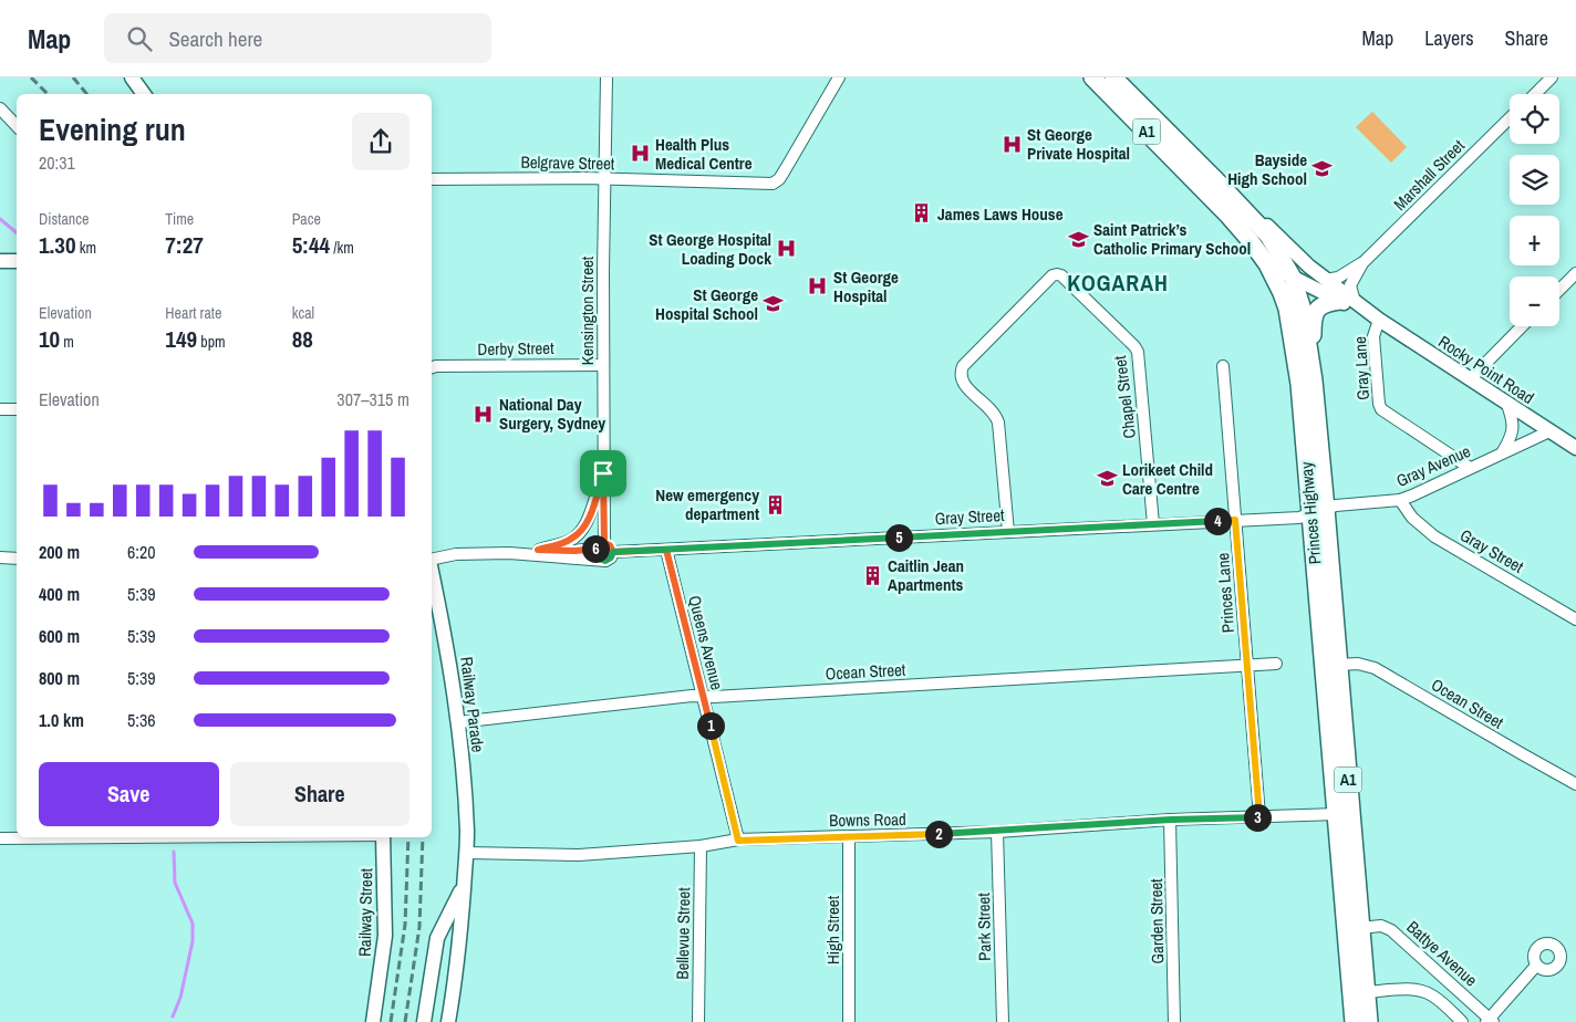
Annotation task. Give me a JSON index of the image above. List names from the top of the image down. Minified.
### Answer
{"streets":{"highway":["A1","Princes Highway"],"main road":["Rocky Point Road","Railway Parade","Railway Street"],"street":["Belgrave Street","Marshall Street","Kensington Street","Derby Street","Gray Lane","Chapel Street","Gray Avenue","Gray Street","Princes Lane","Queens Avenue","Ocean Street","Bowns Road","Garden Street","Park Street","High Street","Bellevue Street","Battye Avenue"]},"crossings":[["Belgrave Street","Kensington Street"],["Marshall Street","Rocky Point Road"],["Kensington Street","Derby Street"],["Kensington Street","Gray Street"],["Gray Lane","Rocky Point Road"],["Gray Lane","Gray Avenue"],["Rocky Point Road","Gray Avenue"],["Rocky Point Road","Princes Highway"],["Chapel Street","Gray Street"],["Gray Avenue","Princes Highway"],["Gray Avenue","Gray Street"],["Princes Highway","Gray Street"],["Princes Highway","Ocean Street"],["Princes Highway","Bowns Road"],["Princes Highway","Battye Avenue"],["Gray Street","Princes Lane"],["Gray Street","Queens Avenue"],["Princes Lane","Ocean Street"],["Princes Lane","Bowns Road"],["Queens Avenue","Ocean Street"],["Queens Avenue","Bowns Road"],["Ocean Street","Railway Parade"],["Railway Parade","Bowns Road"],["Bowns Road","Garden Street"],["Bowns Road","Park Street"],["Bowns Road","High Street"],["Bowns Road","Bellevue Street"]],"districts":["KOGARAH"],"places":{"hospital":["St George Private Hospital","Health Plus Medical Centre","St George Hospital Loading Dock","St George Hospital","National Day Surgery, Sydney"],"school or university":["Bayside High School","Saint Patrick’s Catholic Primary School","St George Hospital School","Lorikeet Child Care Centre"],"building":["James Laws House","New emergency department","Caitlin Jean Apartments"]},"page":{"header":"Map","search":"Search here","nav":["Map","Layers","Share"],"map_buttons":["+","−"],"heading":["Evening run","20:31"],"stats":[["Distance","1.30 km"],["Time","7:27"],["Pace","5:44 /km"],["Elevation","10 m"],["Heart rate","149 bpm"],["kcal","88"]],"chart":["Elevation","307–315 m"],"pins":["4","5","6","1","3","2"],"list":[{"name":"200 m","note":"6:20"},{"name":"400 m","note":"5:39"},{"name":"600 m","note":"5:39"},{"name":"800 m","note":"5:39"},{"name":"1.0 km","note":"5:36"}],"buttons":["Save","Share"]}}
